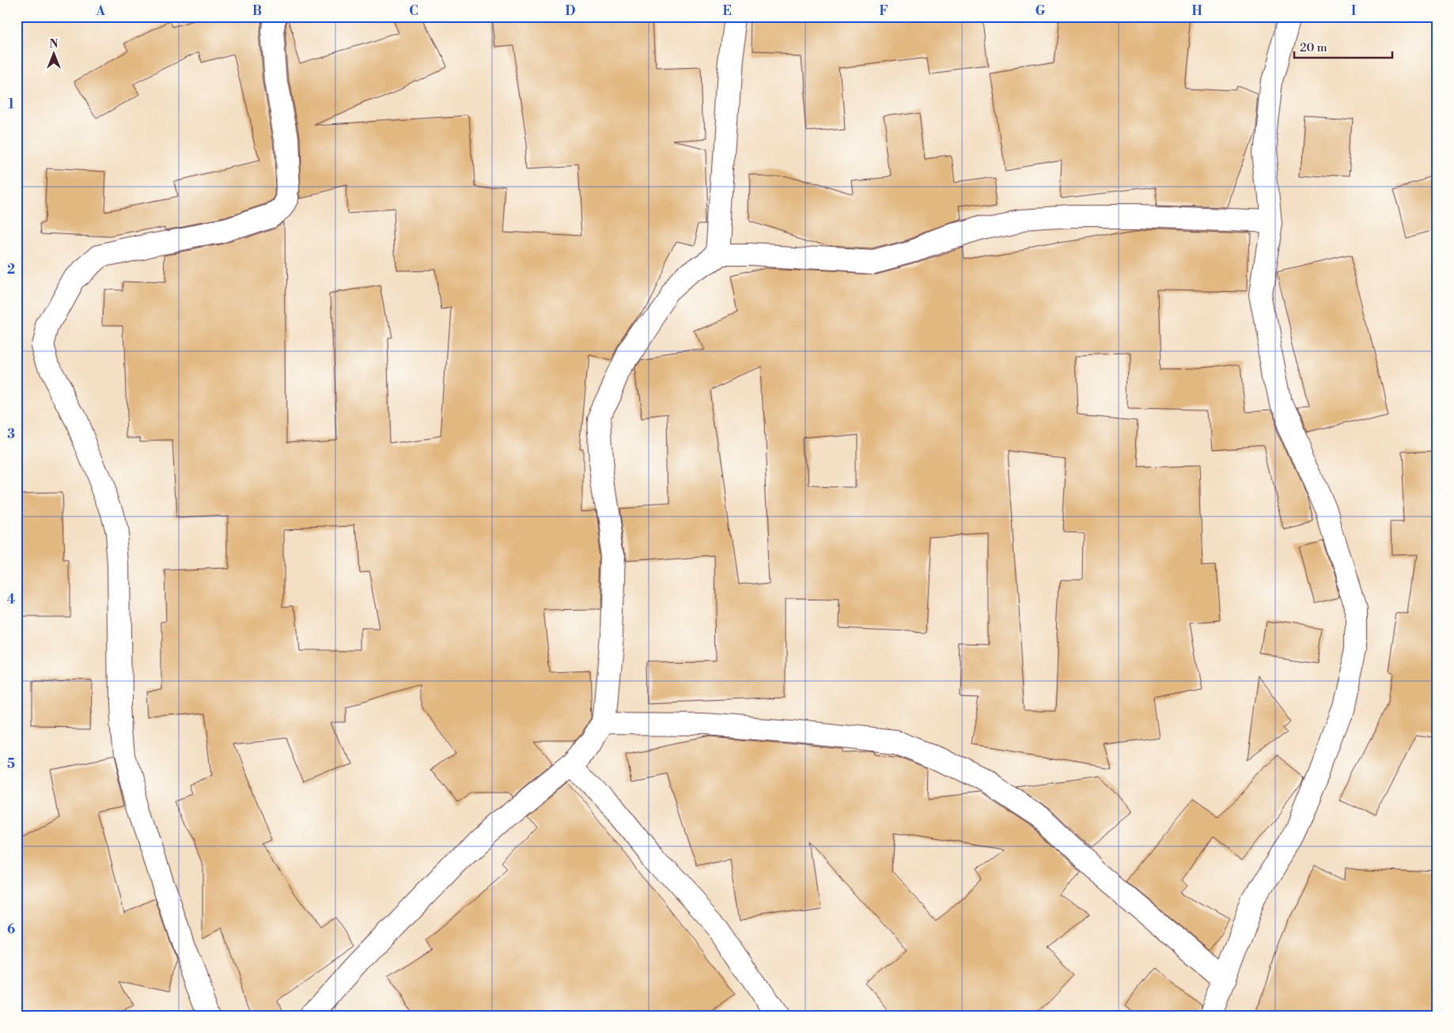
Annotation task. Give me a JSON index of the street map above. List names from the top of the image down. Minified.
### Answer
{"scale_bar":"20 m","north":"top","grid":{"columns":["A","B","C","D","E","F","G","H","I"],"rows":["1","2","3","4","5","6"]}}
